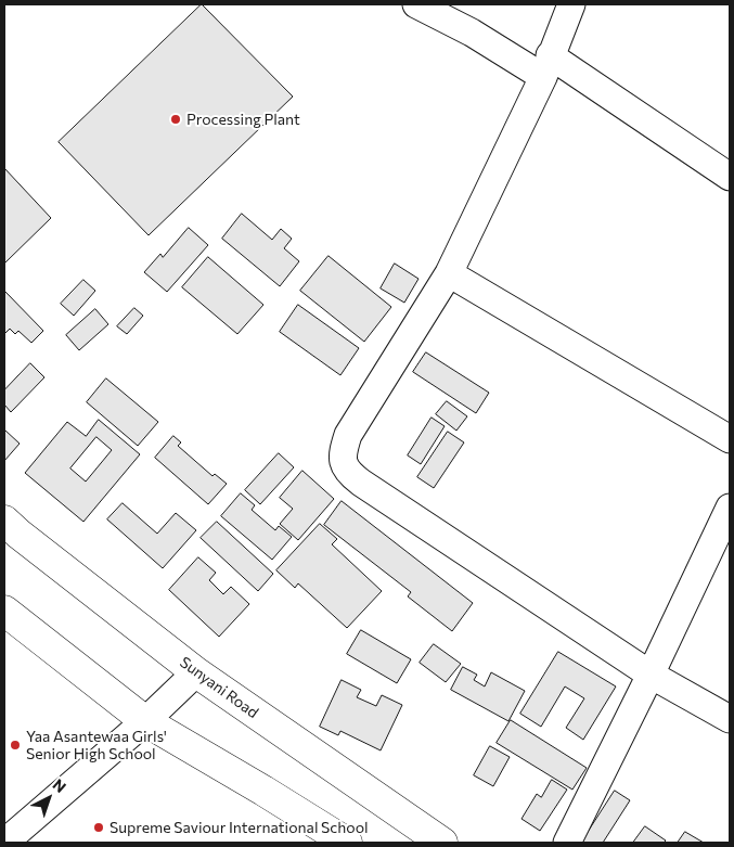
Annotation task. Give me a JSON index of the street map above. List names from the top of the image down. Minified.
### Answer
{"streets":{"main road":["Sunyani Road"]},"places":["Processing Plant","Yaa Asantewaa Girls' Senior High School","Supreme Saviour International School"],"north":"top right"}
